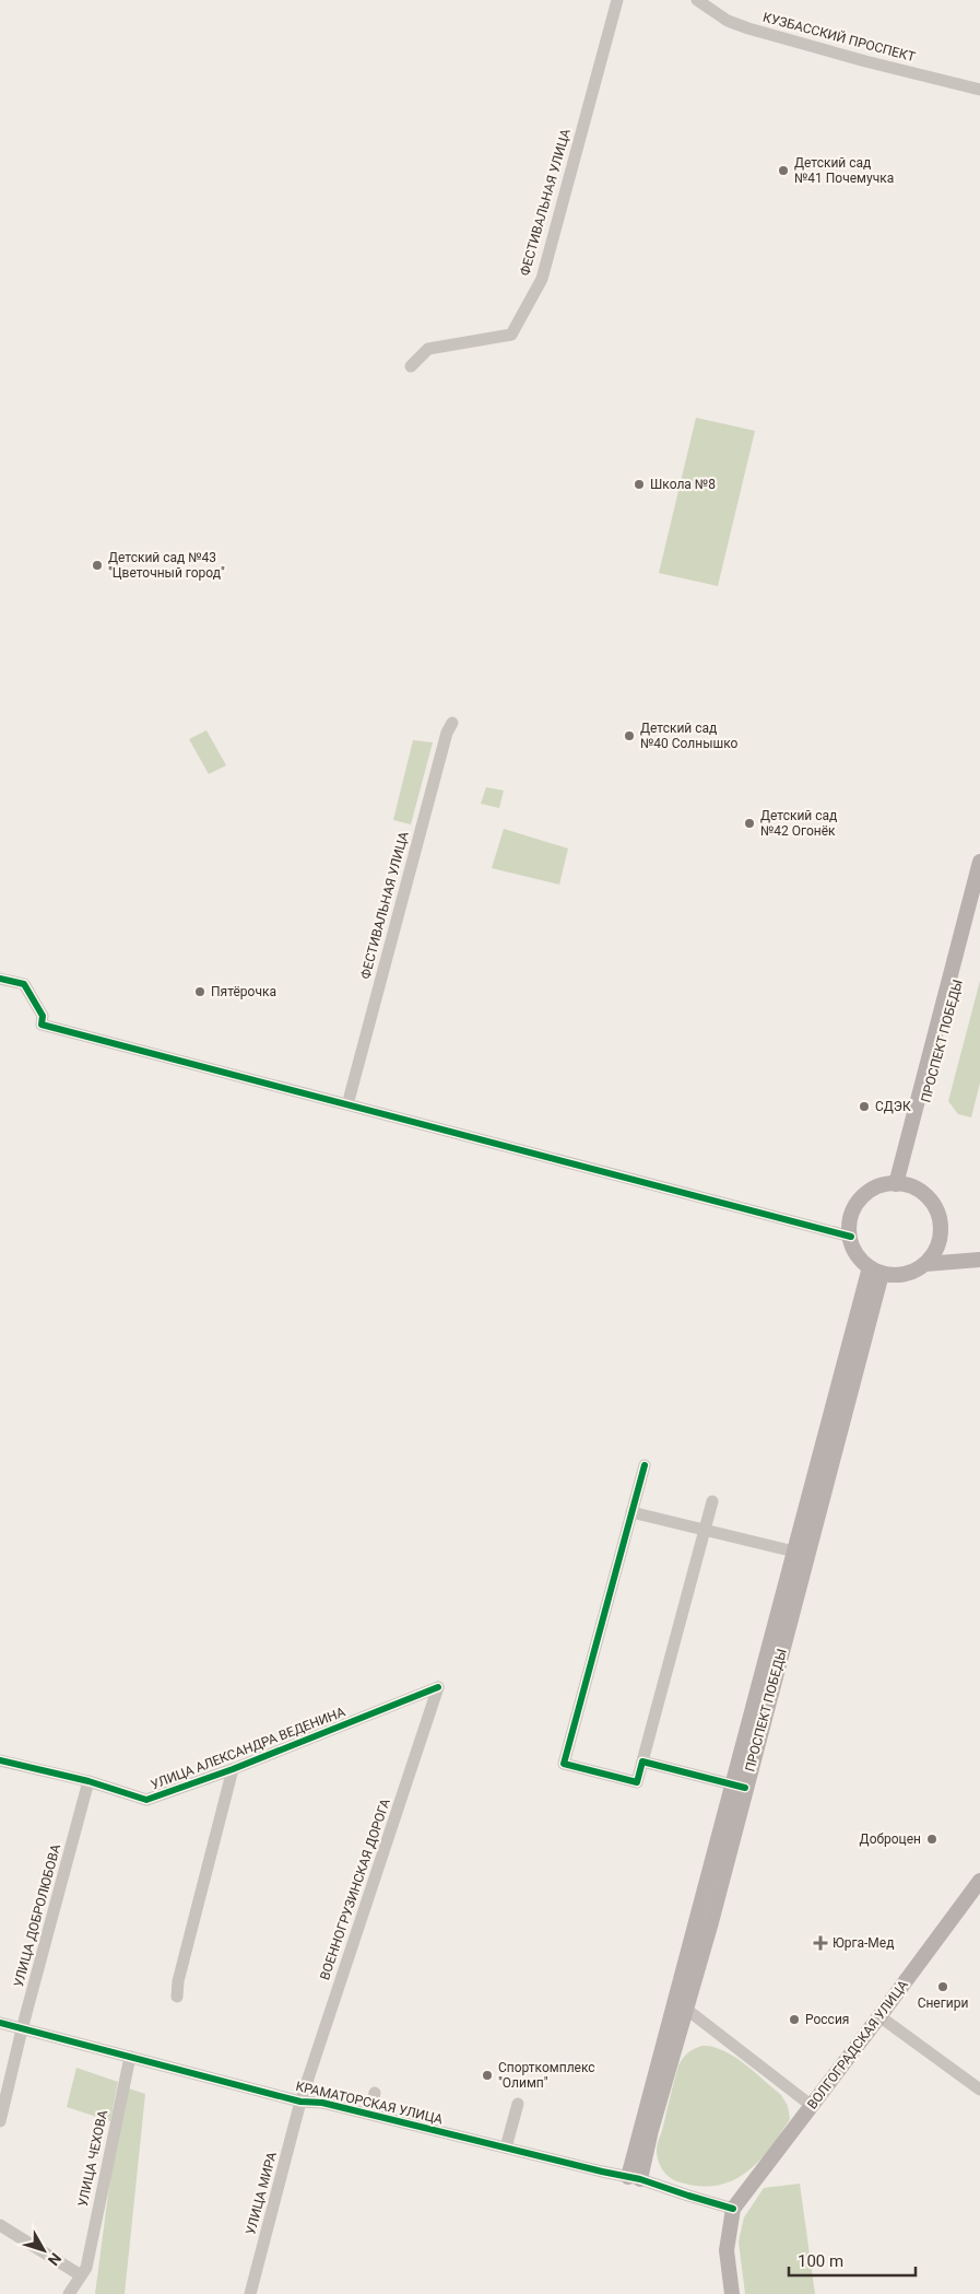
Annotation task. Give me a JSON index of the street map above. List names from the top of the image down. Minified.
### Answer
{"streets":{"main road":["ПРОСПЕКТ ПОБЕДЫ","ВОЛГОГРАДСКАЯ УЛИЦА"],"street":["КУЗБАССКИЙ ПРОСПЕКТ","ФЕСТИВАЛЬНАЯ УЛИЦА","УЛИЦА АЛЕКСАНДРА ВЕДЕНИНА","ВОЕННОГРУЗИНСКАЯ ДОРОГА","УЛИЦА ДОБРОЛЮБОВА","КРАМАТОРСКАЯ УЛИЦА","УЛИЦА ЧЕХОВА","УЛИЦА МИРА"]},"crossings":[["ПРОСПЕКТ ПОБЕДЫ","КРАМАТОРСКАЯ УЛИЦА"],["УЛИЦА АЛЕКСАНДРА ВЕДЕНИНА","ВОЕННОГРУЗИНСКАЯ ДОРОГА"],["УЛИЦА АЛЕКСАНДРА ВЕДЕНИНА","УЛИЦА ДОБРОЛЮБОВА"],["ВОЕННОГРУЗИНСКАЯ ДОРОГА","КРАМАТОРСКАЯ УЛИЦА"],["ВОЕННОГРУЗИНСКАЯ ДОРОГА","УЛИЦА МИРА"],["УЛИЦА ДОБРОЛЮБОВА","КРАМАТОРСКАЯ УЛИЦА"],["ВОЛГОГРАДСКАЯ УЛИЦА","КРАМАТОРСКАЯ УЛИЦА"],["КРАМАТОРСКАЯ УЛИЦА","УЛИЦА ЧЕХОВА"],["КРАМАТОРСКАЯ УЛИЦА","УЛИЦА МИРА"]],"places":{"other":["Детский сад №41 Почемучка","Школа №8","Детский сад №43 \"Цветочный город\"","Детский сад №40 Солнышко","Детский сад №42 Огонёк","Пятёрочка","СДЭК","Доброцен","Снегири","Россия","Спорткомплекс \"Олимп\""],"health":["Юрга-Мед"]},"scale_bar":"100 m","north":"bottom right"}
